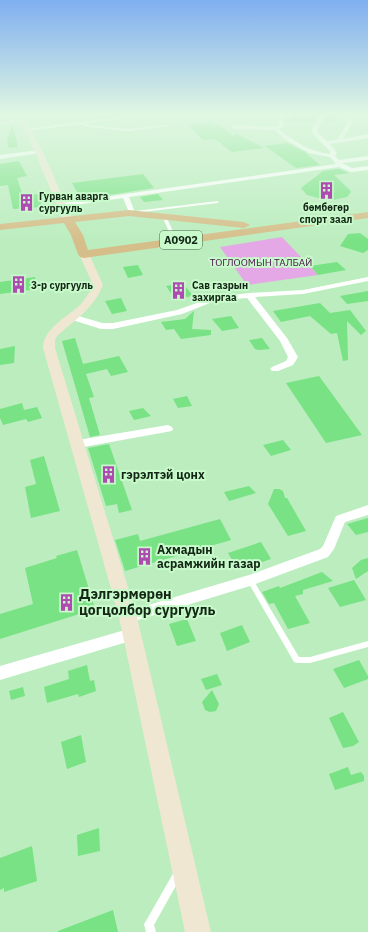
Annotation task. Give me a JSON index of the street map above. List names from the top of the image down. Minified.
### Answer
{"streets":{"highway":["A0902"]},"parks":["ТОГЛООМЫН ТАЛБАЙ"],"places":{"building":["бөмбөгөр спорт заал","Гурван аварга сургууль","3-р сургууль","Сав газрын захиргаа","гэрэлтэй цонх","Ахмадын асрамжийн газар","Дэлгэрмөрөн цогцолбор сургууль"]}}
